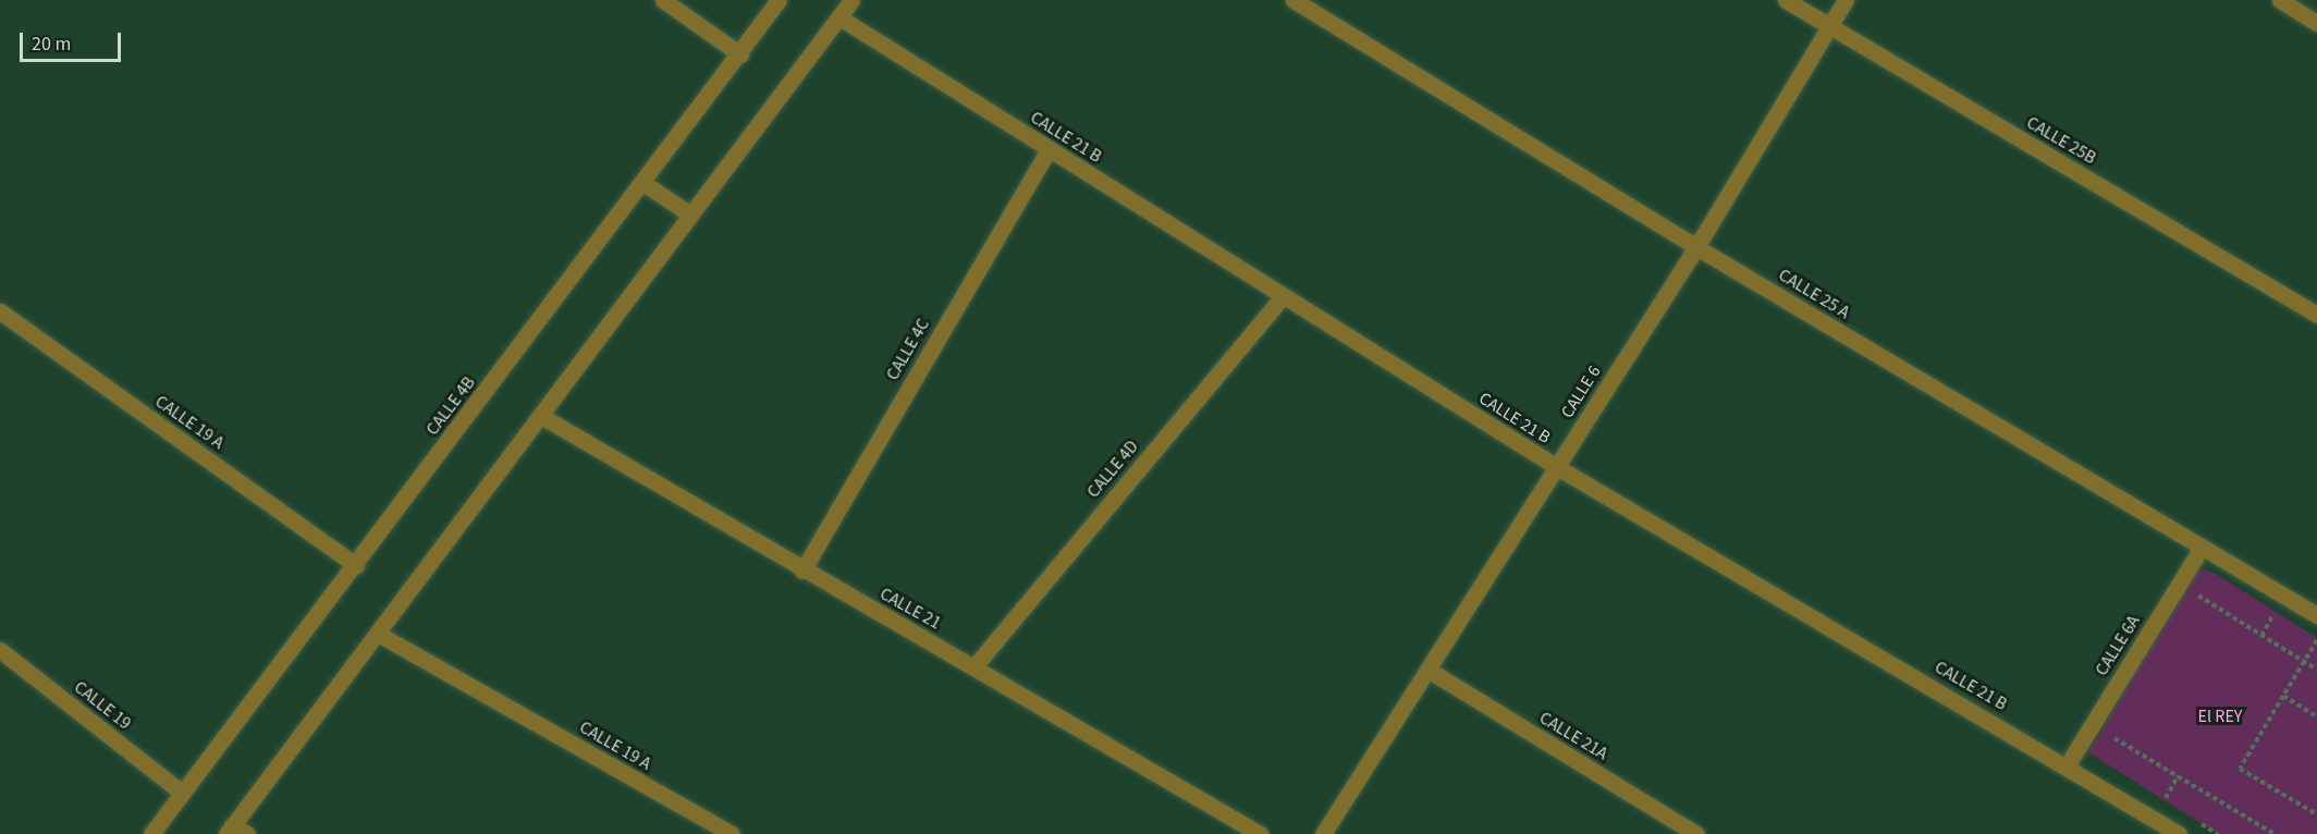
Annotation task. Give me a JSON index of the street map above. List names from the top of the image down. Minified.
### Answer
{"streets":{"street":["CALLE 21 B","CALLE 25B","CALLE 25 A","CALLE 4C","CALLE 6","CALLE 4B","CALLE 19 A","CALLE 4D","CALLE 21","CALLE 6A","CALLE 19","CALLE 21A"]},"crossings":[["CALLE 21 B","CALLE 4C"],["CALLE 21 B","CALLE 6"],["CALLE 21 B","CALLE 4D"],["CALLE 21 B","CALLE 6A"],["CALLE 25B","CALLE 6"],["CALLE 25 A","CALLE 6"],["CALLE 25 A","CALLE 6A"],["CALLE 4C","CALLE 21"],["CALLE 6","CALLE 21A"],["CALLE 4B","CALLE 19 A"],["CALLE 4B","CALLE 19"],["CALLE 4D","CALLE 21"]],"parks":["El REY"],"scale_bar":"20 m"}
